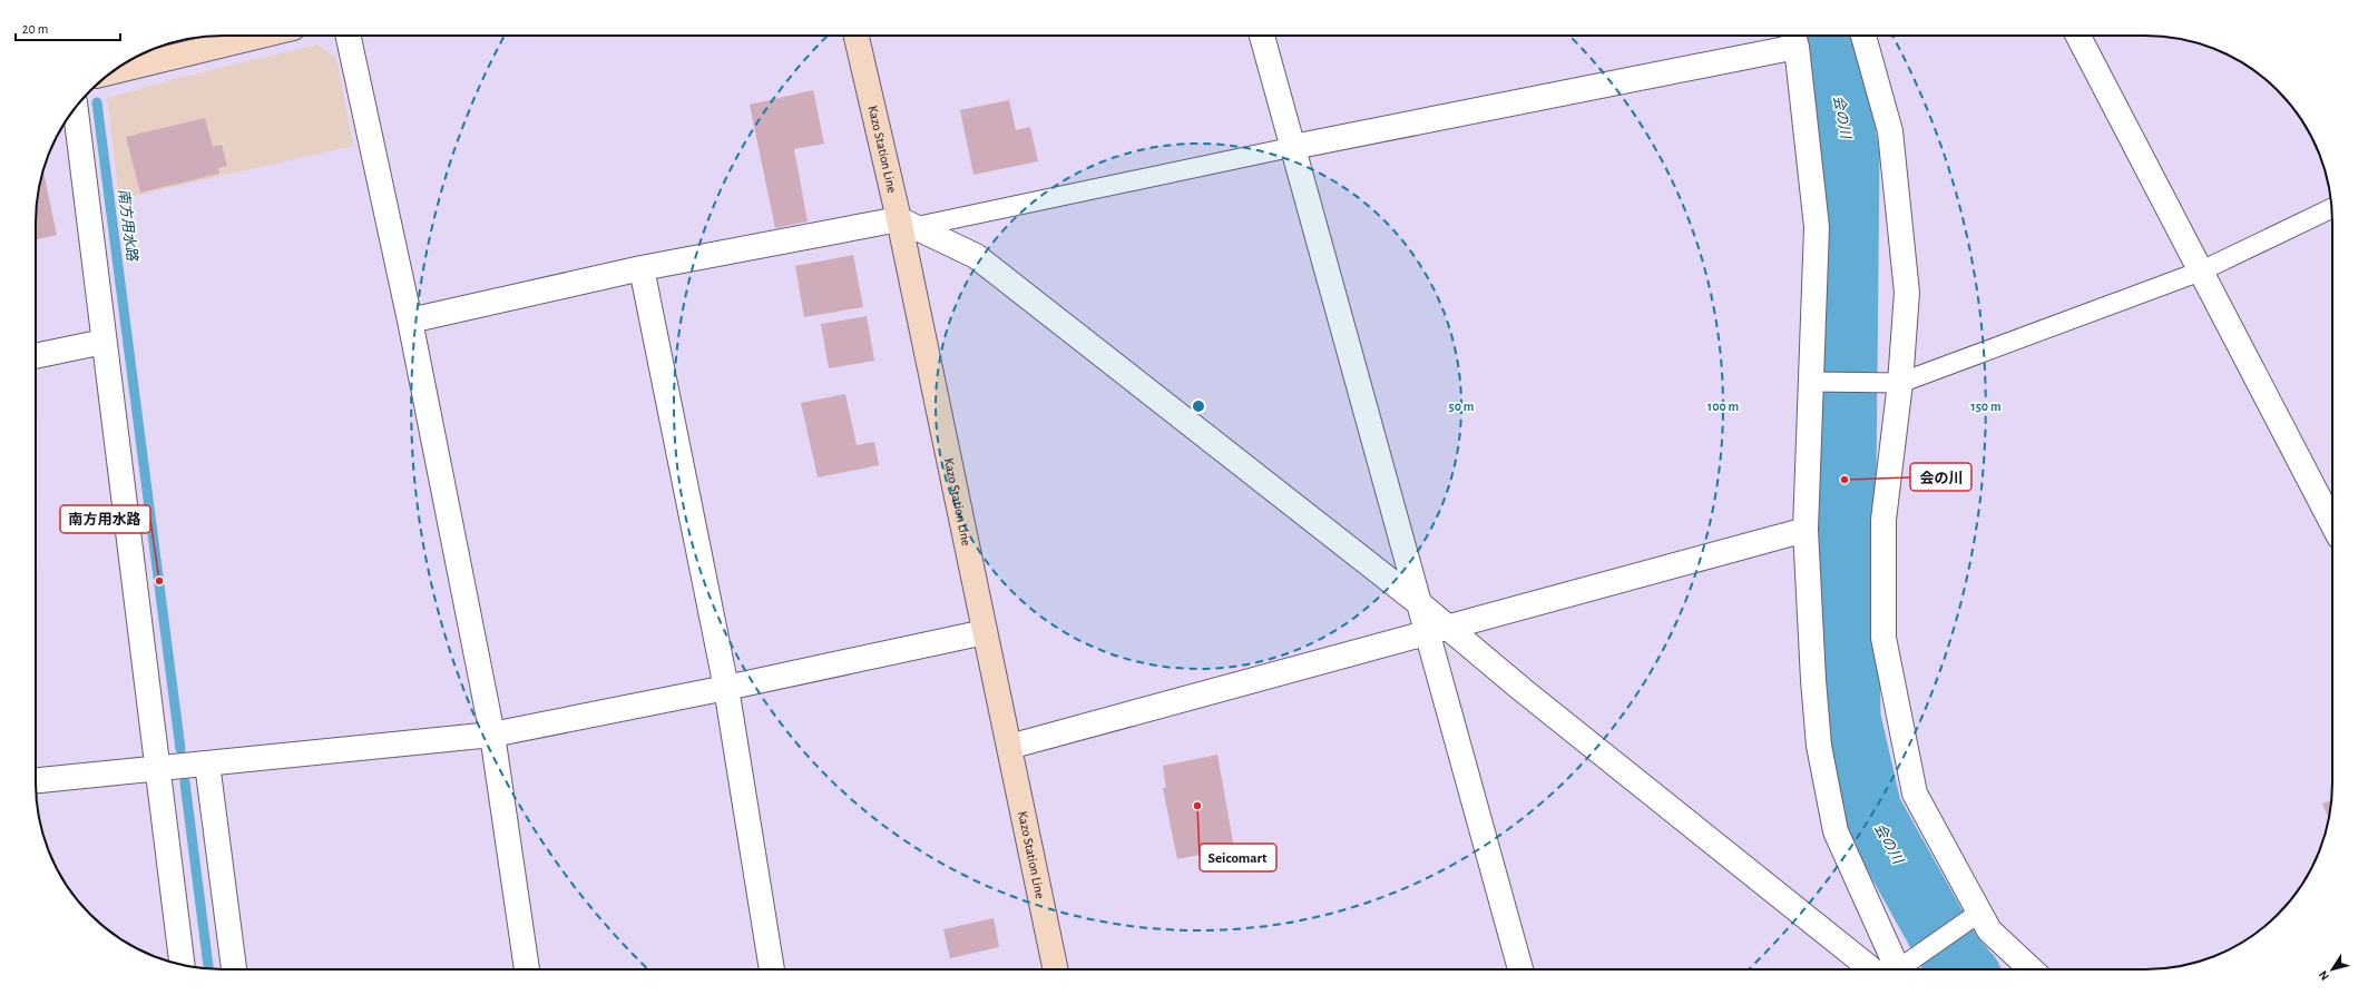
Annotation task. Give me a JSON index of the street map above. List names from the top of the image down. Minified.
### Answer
{"streets":{"main road":["Kazo Station Line"]},"water":["会の川","南方用水路"],"places":["会の川","南方用水路","Seicomart"],"scale_bar":"20 m","north":"bottom left","rings":["50 m","100 m","150 m"]}
